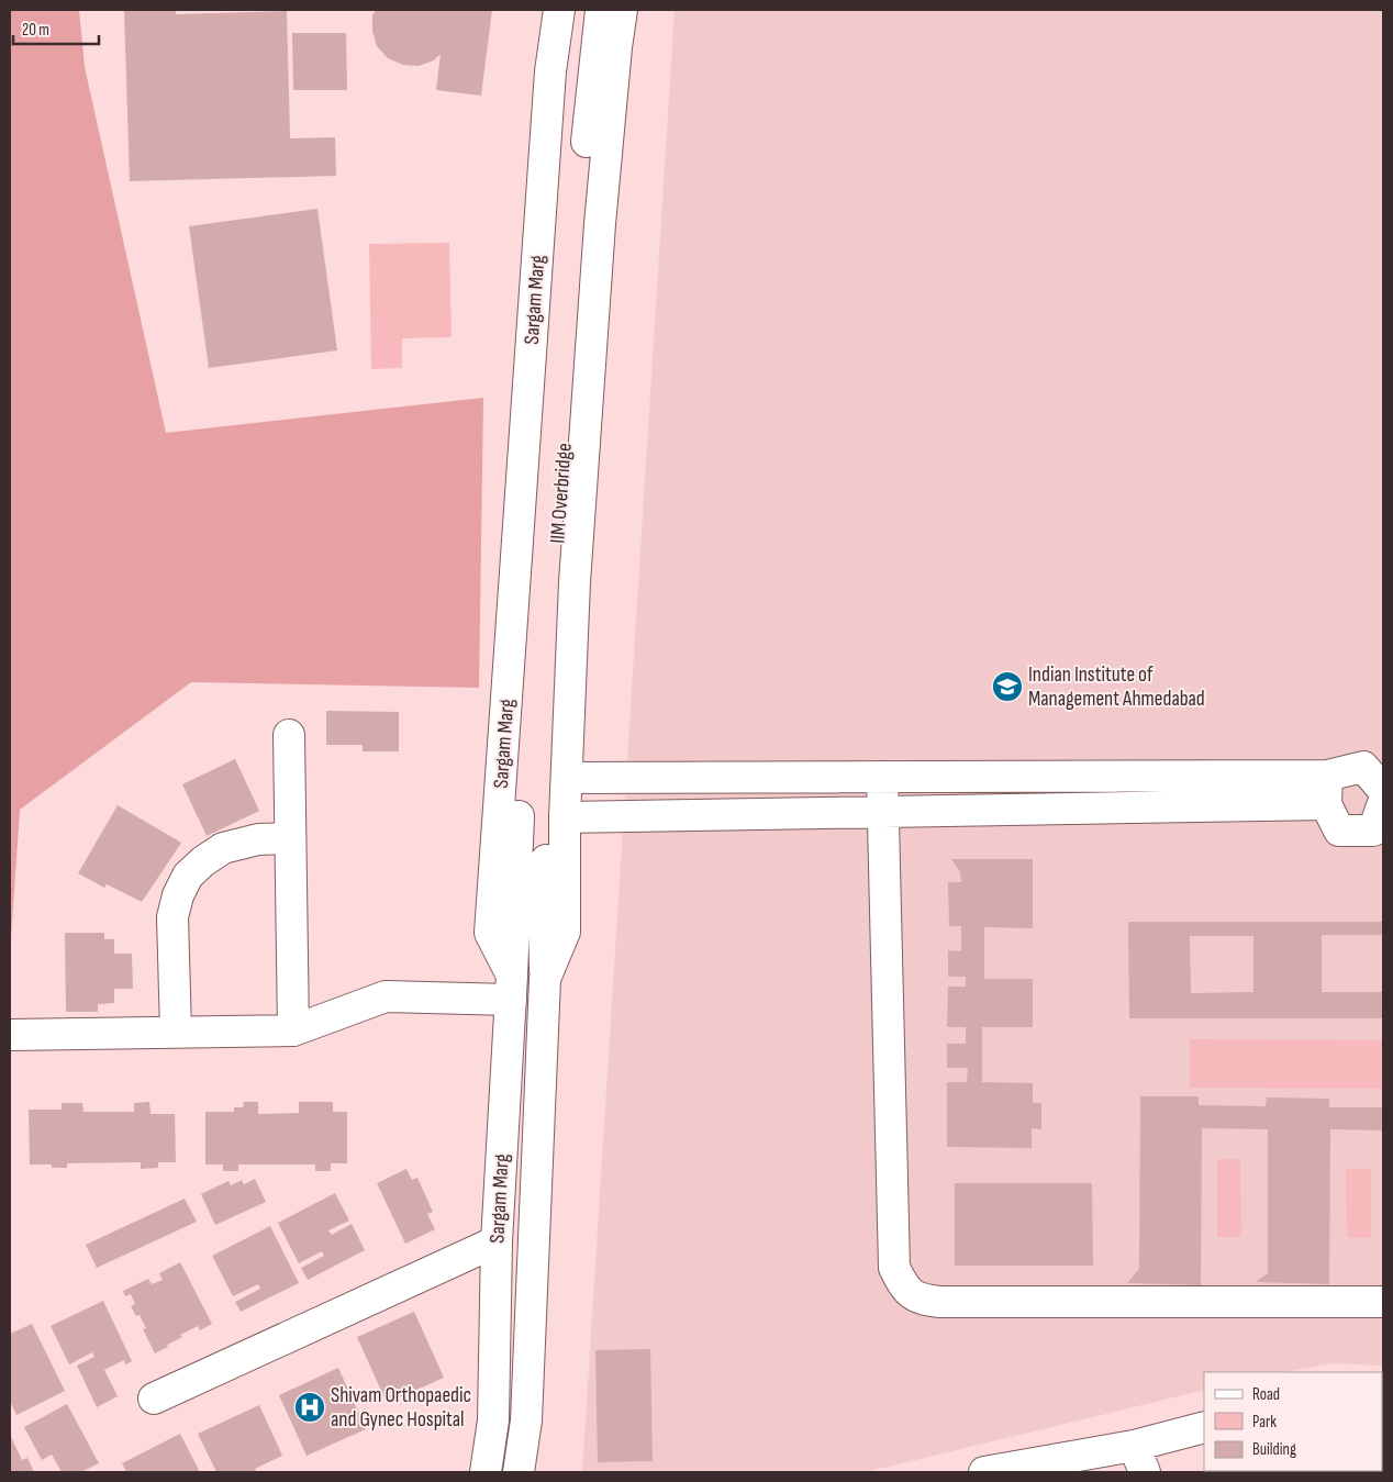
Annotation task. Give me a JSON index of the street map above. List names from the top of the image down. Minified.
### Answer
{"streets":{"main road":["Sargam Marg","IIM Overbridge"]},"crossings":[["Sargam Marg","IIM Overbridge"]],"places":{"school or university":["Indian Institute of Management Ahmedabad"],"hospital":["Shivam Orthopaedic and Gynec Hospital"]},"legend":["Road","Park","Building"],"scale_bar":"20 m"}
